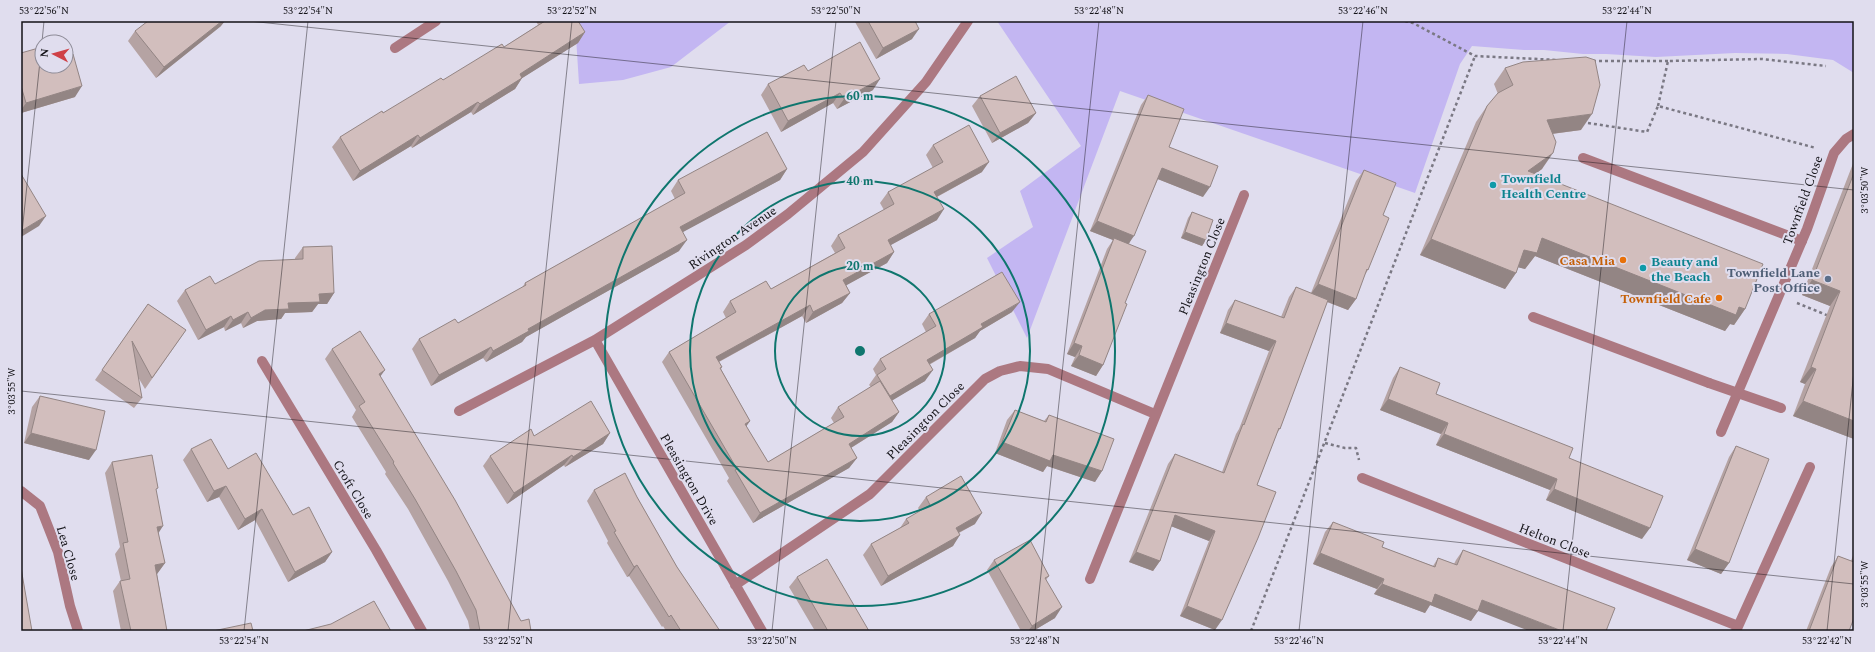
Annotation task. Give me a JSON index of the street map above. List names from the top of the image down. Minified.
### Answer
{"streets":{"street":["Townfield Close","Rivington Avenue","Pleasington Close","Pleasington Drive","Croft Close","Helton Close","Lea Close"]},"crossings":[["Rivington Avenue","Pleasington Drive"],["Pleasington Close","Pleasington Drive"]],"places":["Townfield Health Centre","Casa Mia","Beauty and the Beach","Townfield Lane Post Office","Townfield Cafe"],"north":"left","coordinates":["53°22'56\"N","53°22'54\"N","53°22'52\"N","53°22'50\"N","53°22'48\"N","53°22'46\"N","53°22'44\"N","3°03'50\"W","3°03'55\"W","53°22'42\"N"],"rings":["60 m","40 m","20 m"]}
